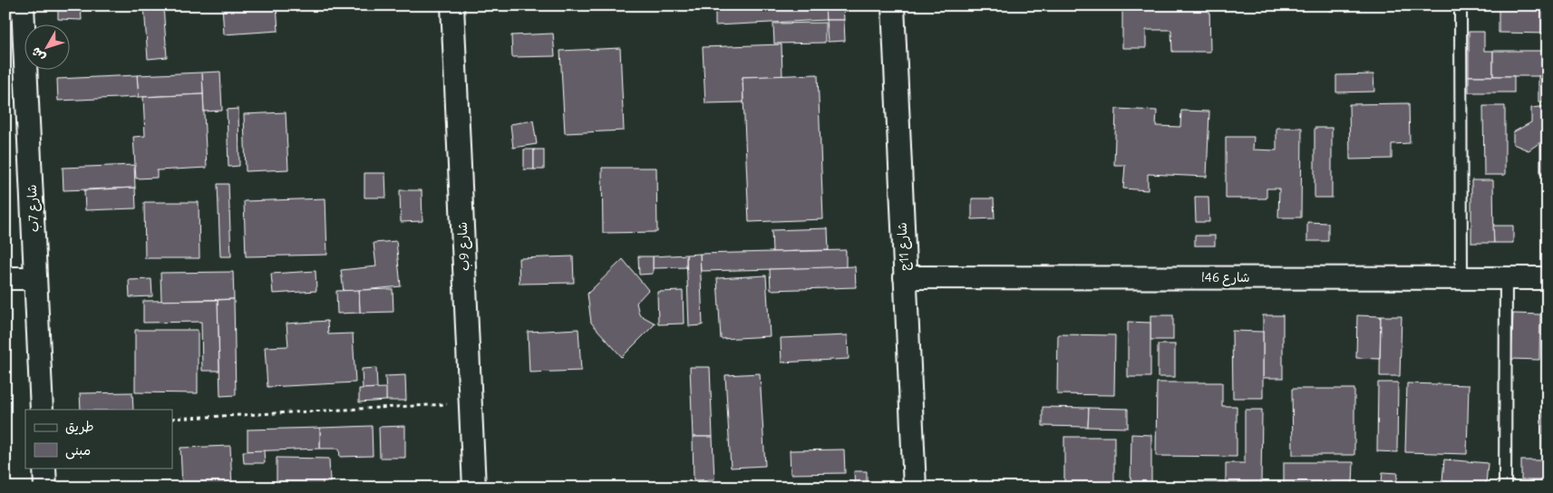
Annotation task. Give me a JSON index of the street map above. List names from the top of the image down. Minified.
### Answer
{"streets":{"street":["شارع 7ب","شارع 9ب","شارع 11ج","شارع 46ا"]},"crossings":[["شارع 11ج","شارع 46ا"]],"legend":["طريق","مبنى"],"north":"bottom left"}
